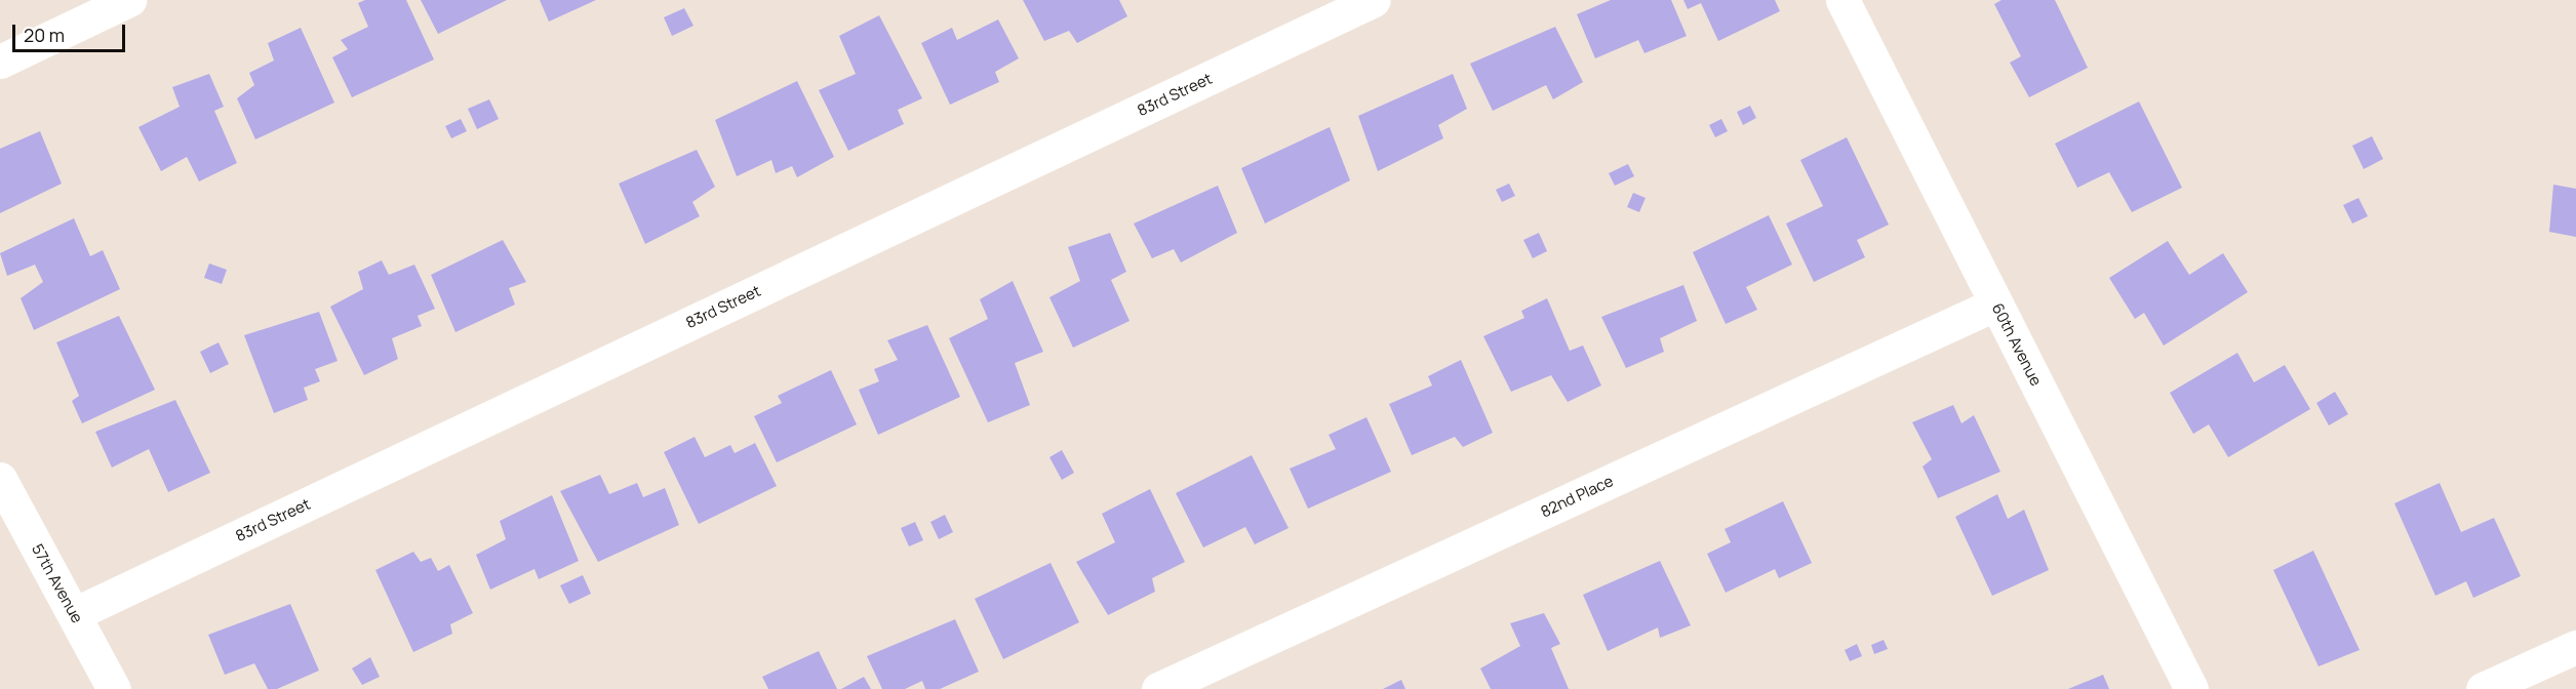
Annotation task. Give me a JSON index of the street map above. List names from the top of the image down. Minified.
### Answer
{"streets":{"street":["83rd Street","60th Avenue","82nd Place","57th Avenue"]},"crossings":[["83rd Street","57th Avenue"],["60th Avenue","82nd Place"]],"scale_bar":"20 m"}
